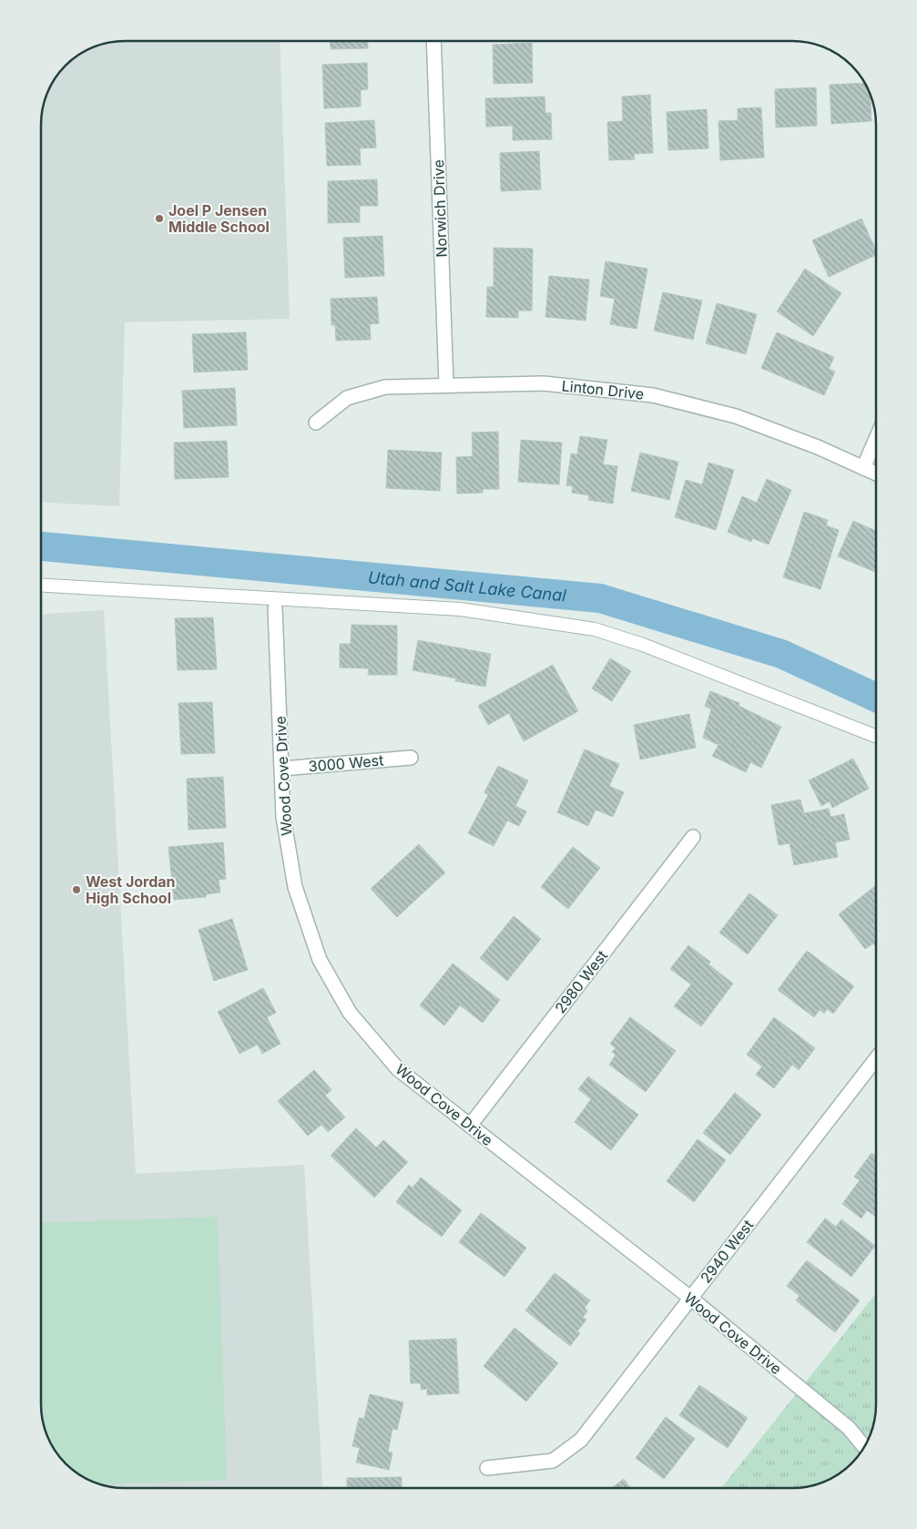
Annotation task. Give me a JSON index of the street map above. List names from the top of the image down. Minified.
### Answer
{"streets":{"street":["Norwich Drive","Linton Drive","3000 West","Wood Cove Drive","2980 West","2940 West"]},"crossings":[["Norwich Drive","Linton Drive"],["3000 West","Wood Cove Drive"],["Wood Cove Drive","2980 West"],["Wood Cove Drive","2940 West"]],"water":["Utah and Salt Lake Canal"],"places":["Joel P Jensen Middle School","West Jordan High School"]}
